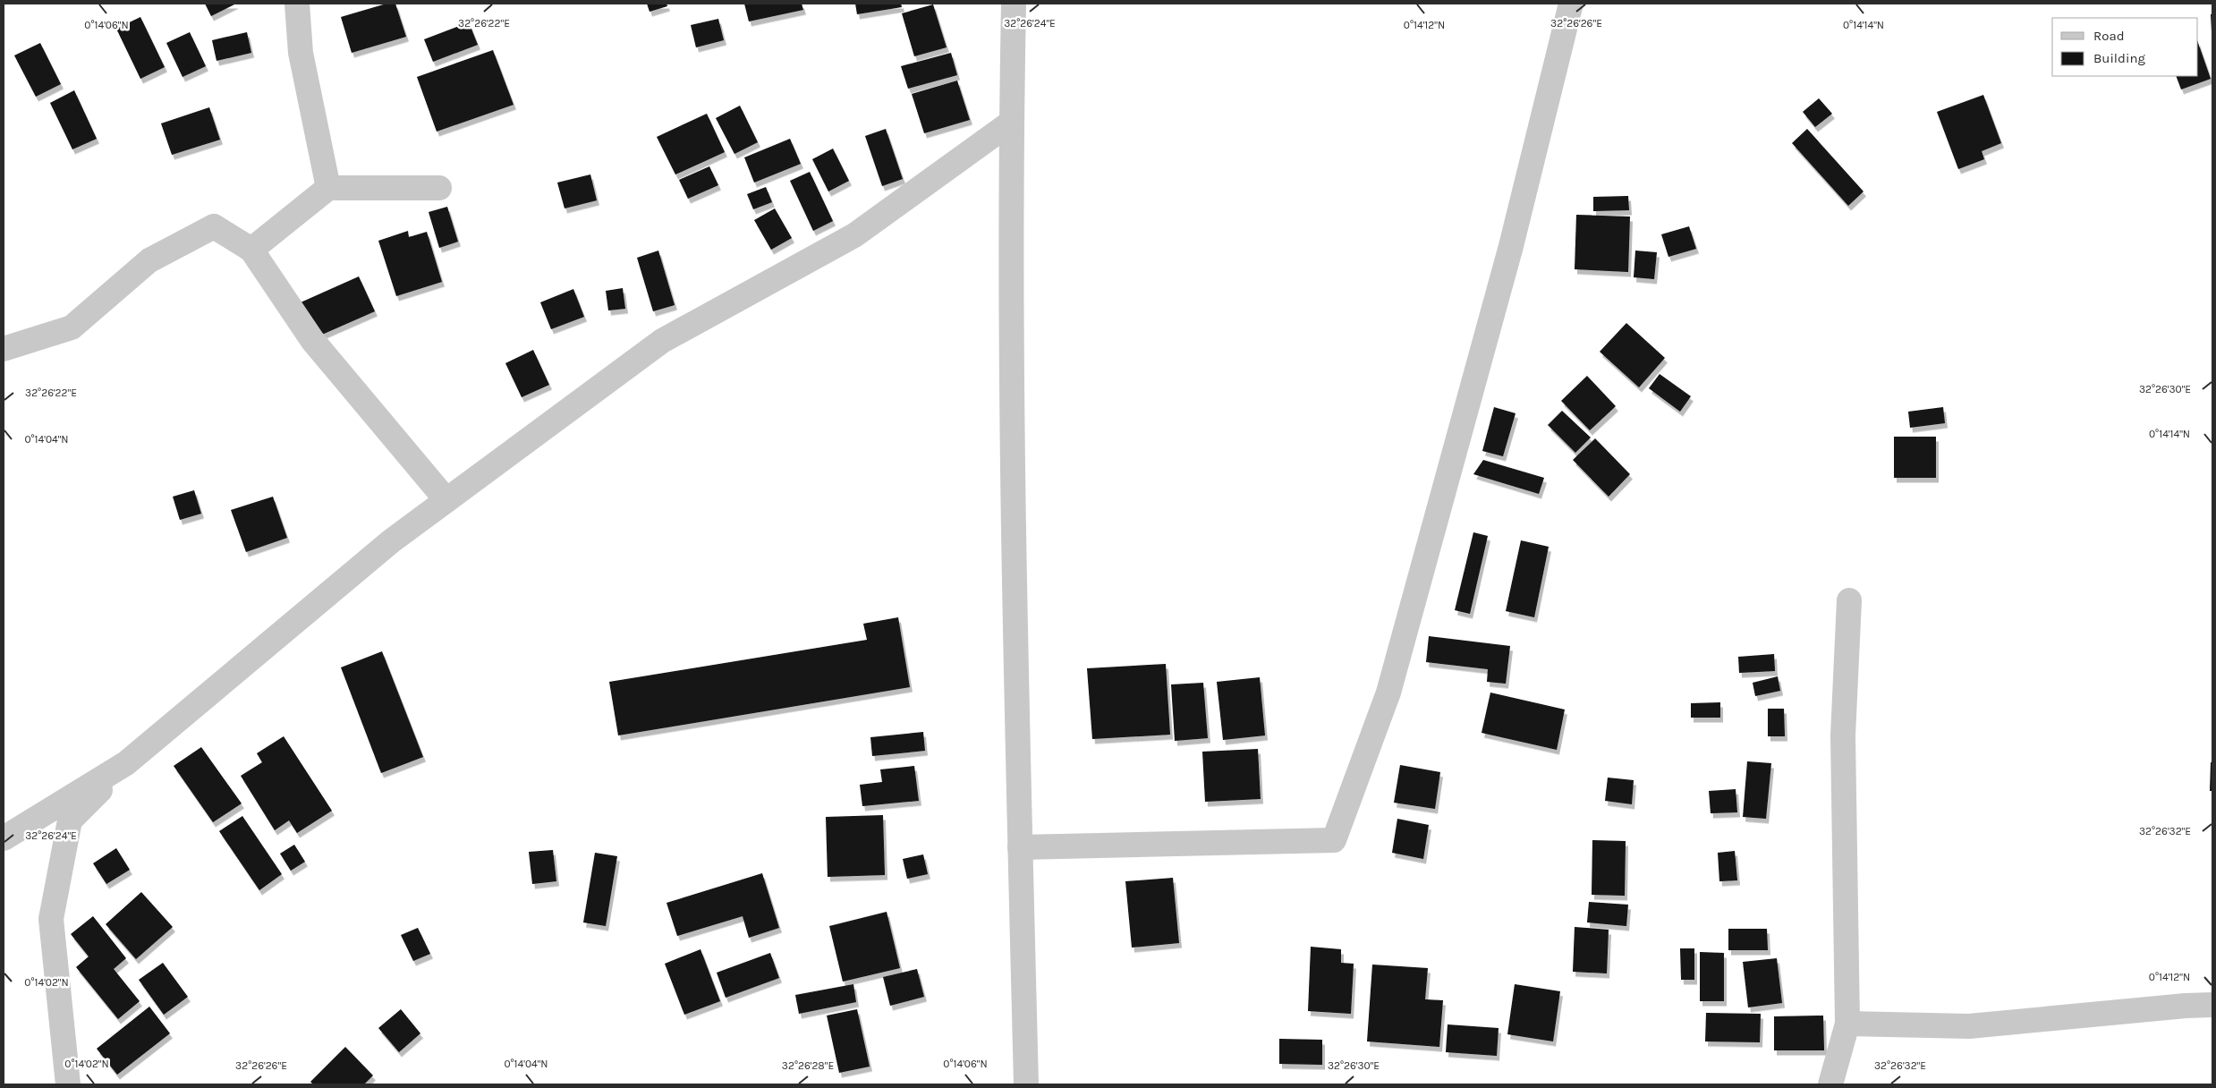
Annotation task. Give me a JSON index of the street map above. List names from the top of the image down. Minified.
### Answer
{"legend":["Road","Building"],"coordinates":["32°26'22\"E","32°26'24\"E","32°26'26\"E","0°14'06\"N","0°14'14\"N","0°14'12\"N","32°26'30\"E","0°14'04\"N","32°26'32\"E","0°14'02\"N","32°26'28\"E"]}
